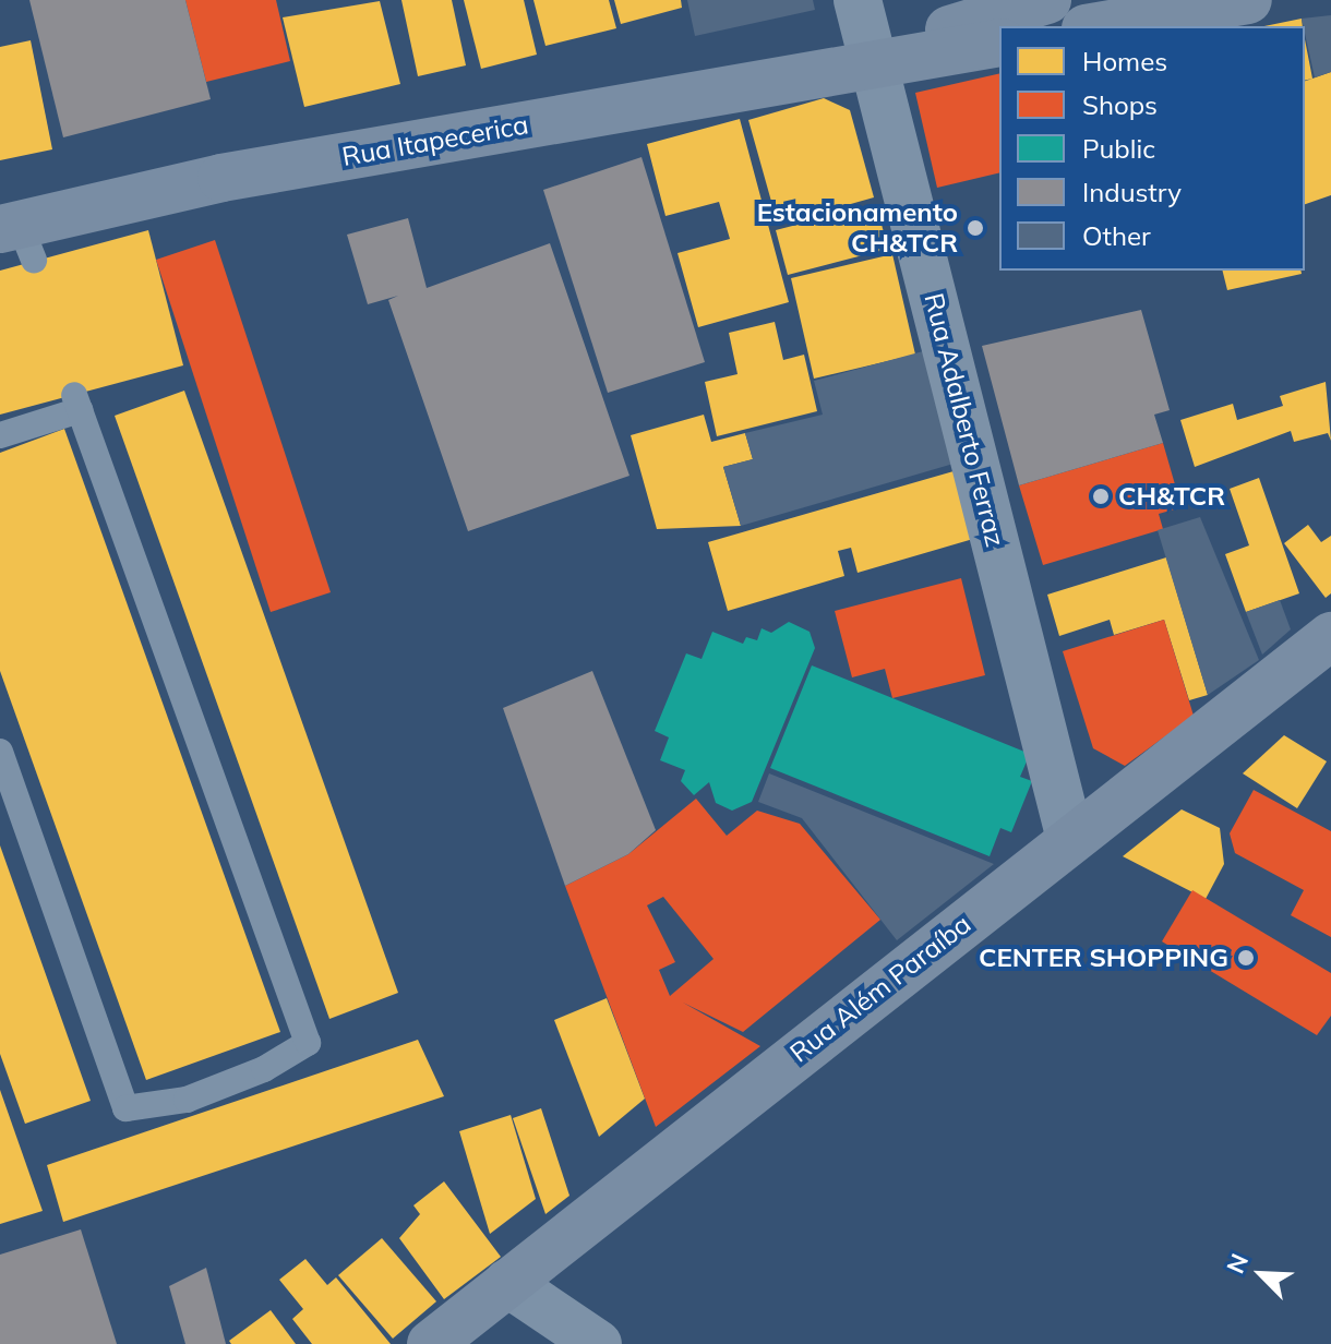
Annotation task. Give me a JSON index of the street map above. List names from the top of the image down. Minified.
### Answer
{"streets":{"street":["Rua Itapecerica","Rua Adalberto Ferraz","Rua Além Paraíba"]},"crossings":[["Rua Itapecerica","Rua Adalberto Ferraz"],["Rua Adalberto Ferraz","Rua Além Paraíba"]],"places":["Estacionamento CH&TCR","CH&TCR","CENTER SHOPPING"],"legend":["Homes","Shops","Public","Industry","Other"],"north":"top left"}
